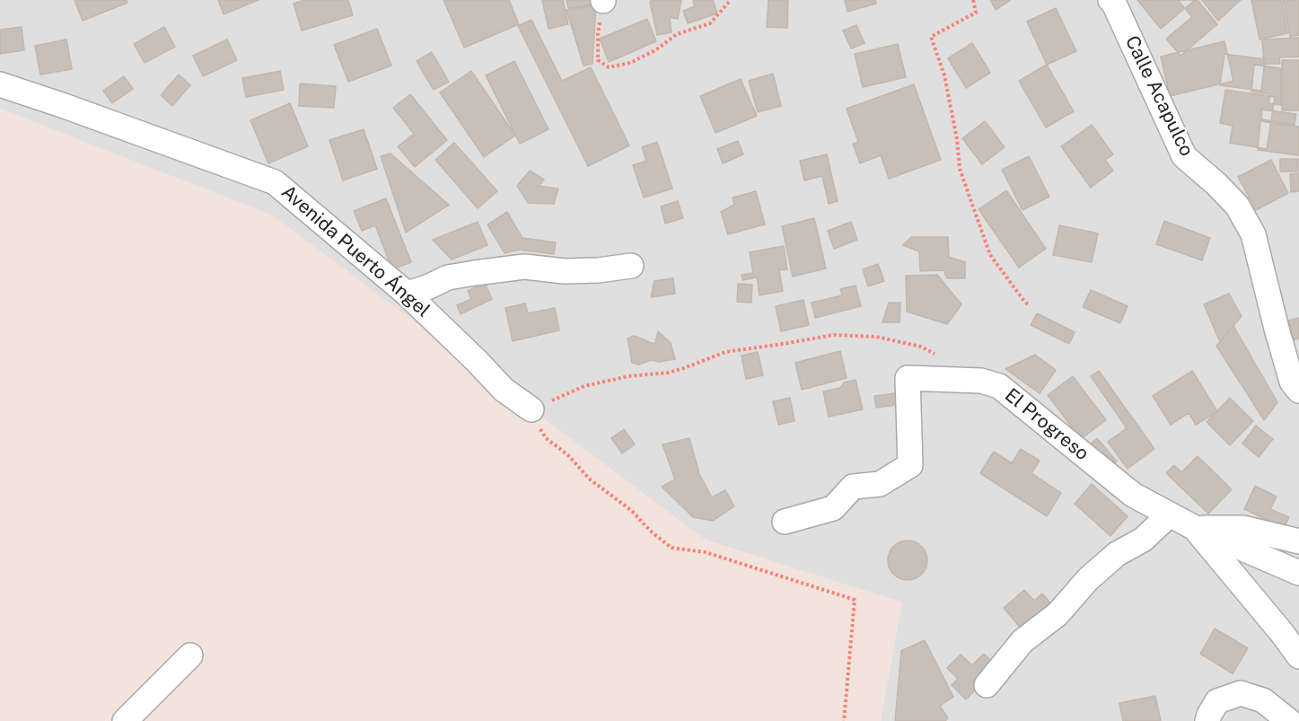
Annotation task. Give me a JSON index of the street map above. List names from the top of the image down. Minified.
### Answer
{"streets":{"street":["Calle Acapulco","Avenida Puerto Ángel","El Progreso"]}}
